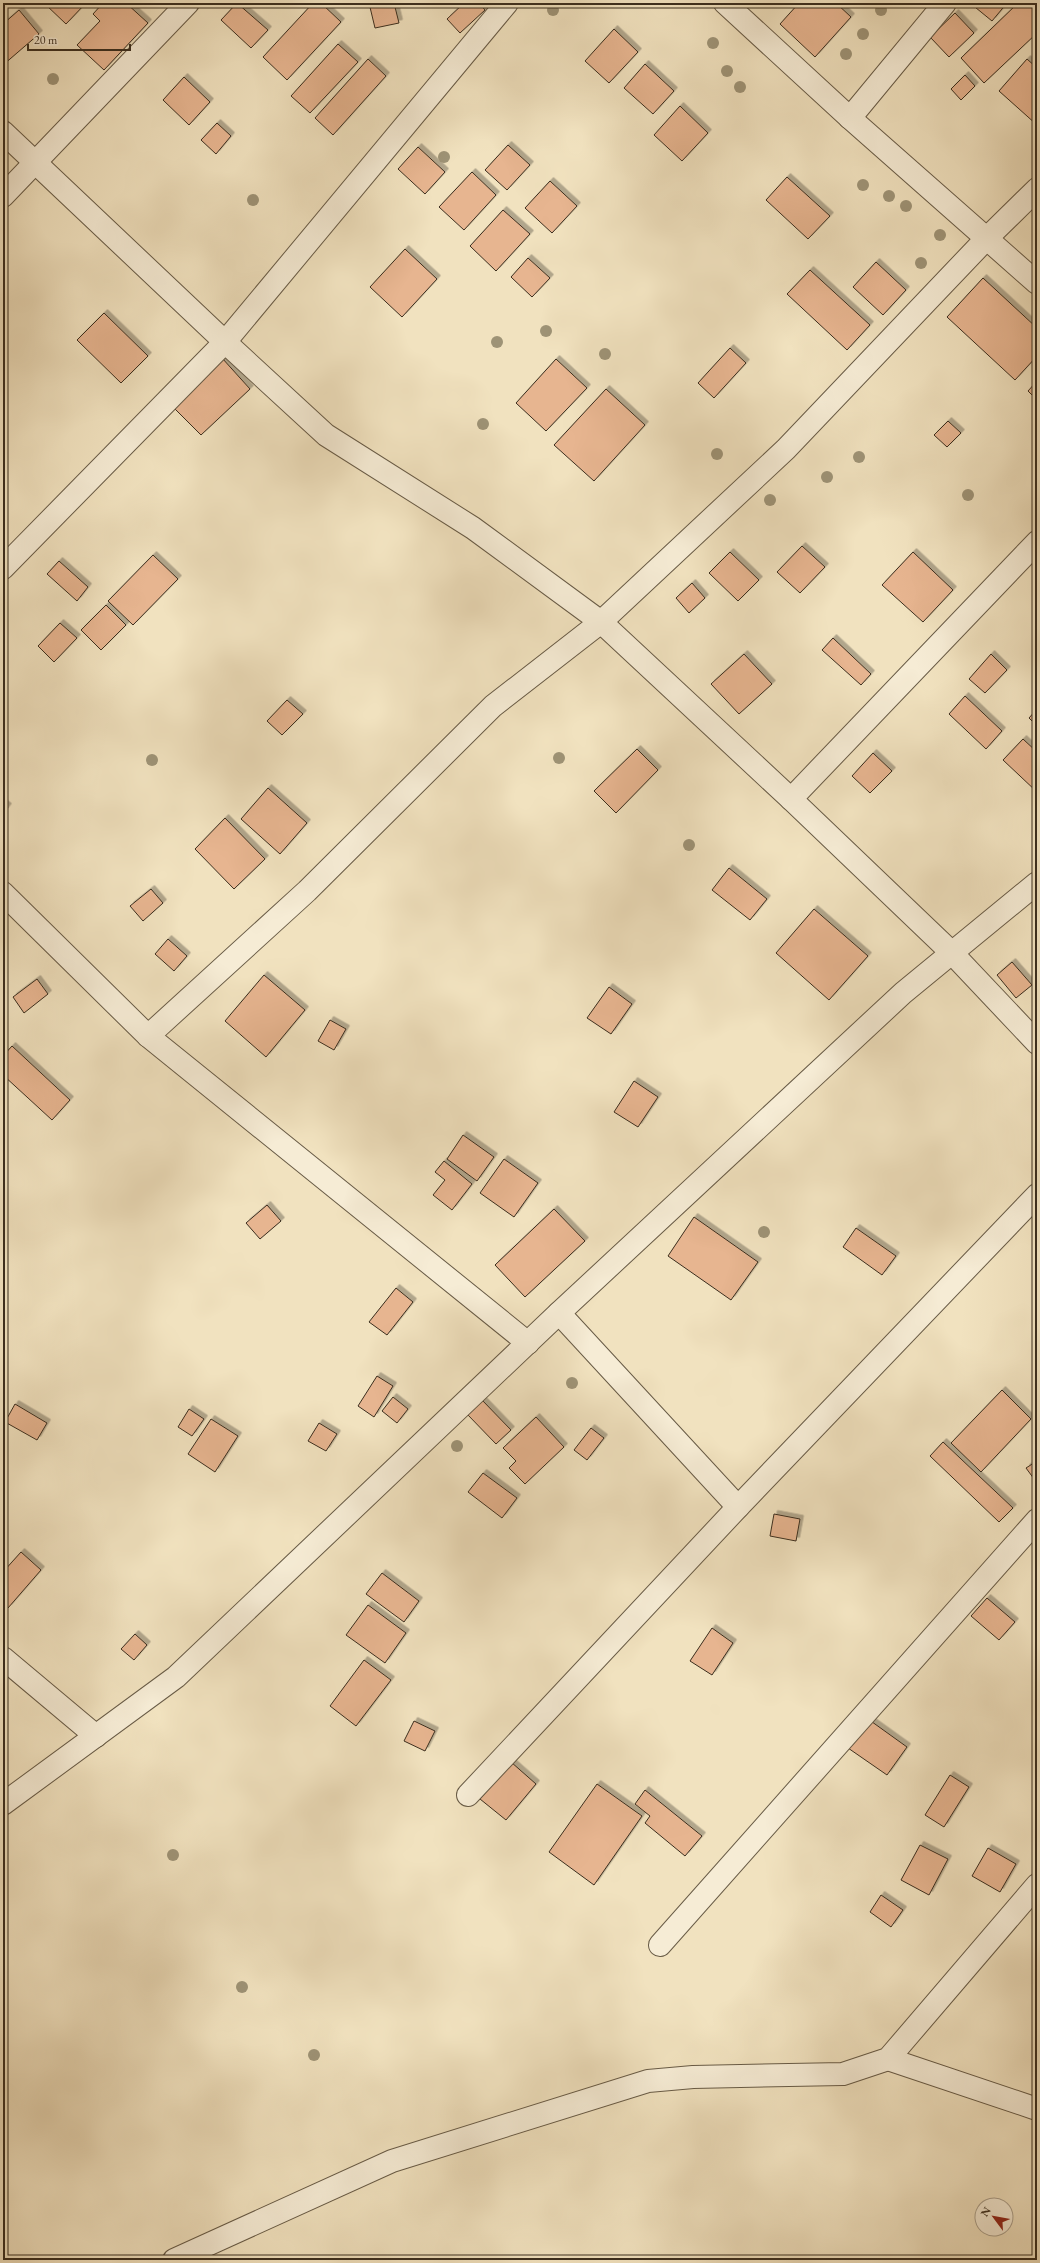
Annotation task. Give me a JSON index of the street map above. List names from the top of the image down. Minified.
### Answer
{"scale_bar":"20 m","north":"top left"}
